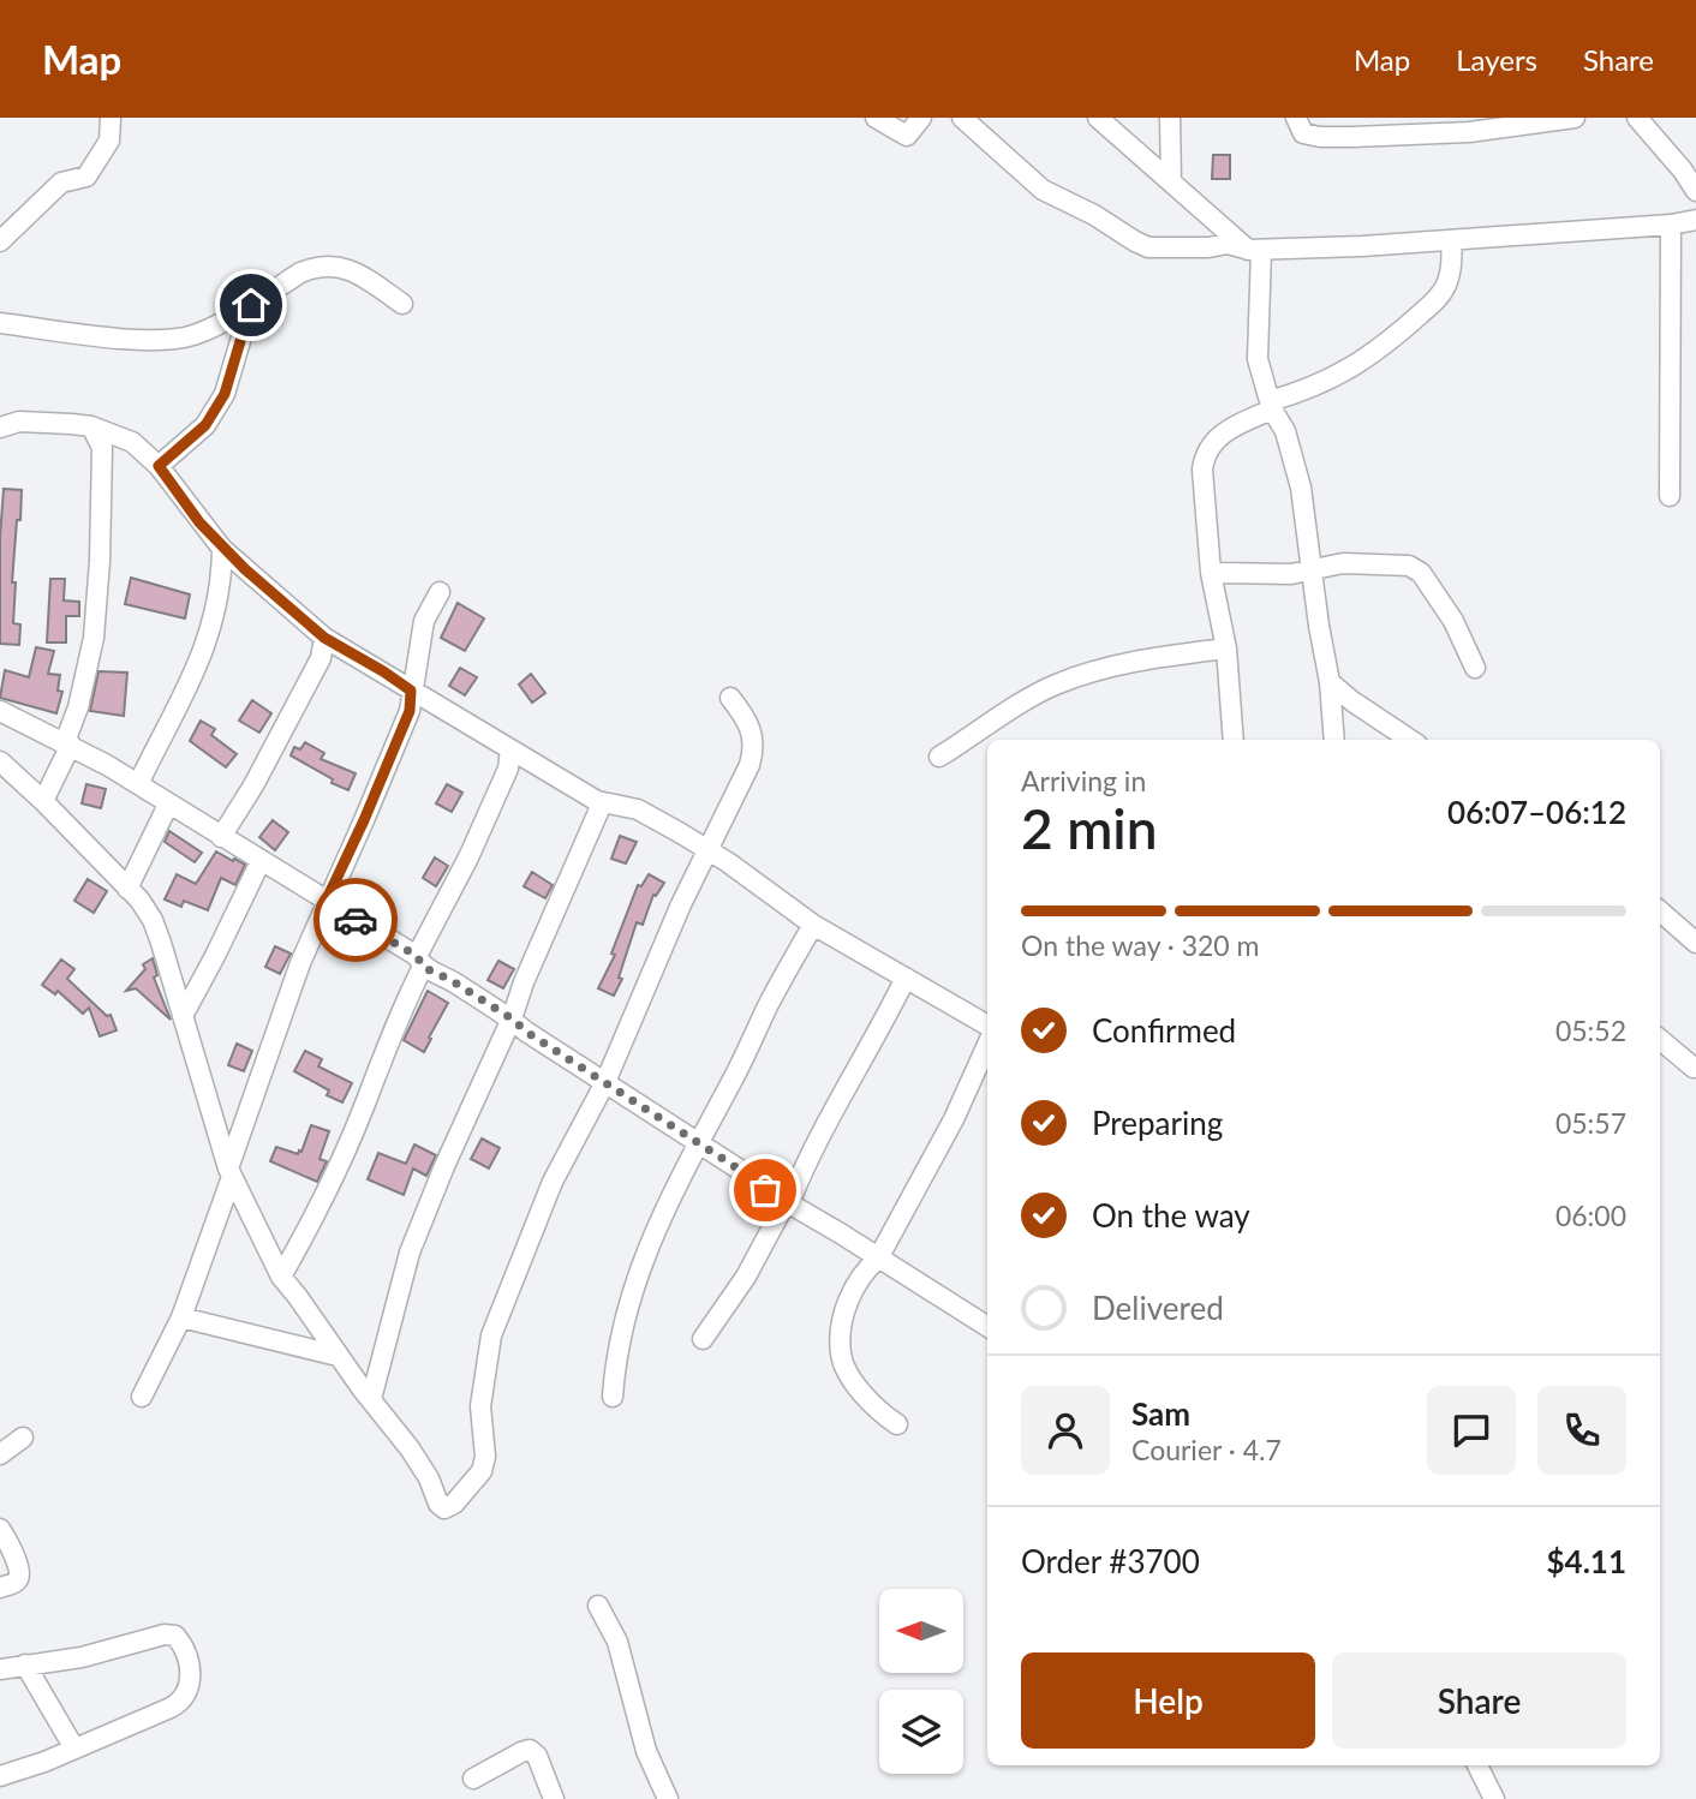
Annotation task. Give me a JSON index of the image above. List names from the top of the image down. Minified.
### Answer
{"north":"left","page":{"header":"Map","nav":["Map","Layers","Share"],"heading":["2 min","Arriving in","06:07–06:12"],"panel":["Sam","Courier · 4.7","Order #3700","$4.11"],"bar":"On the way · 320 m","list":[["Confirmed","05:52"],["Preparing","05:57"],["On the way","06:00"],"Delivered"],"buttons":["Help","Share"]}}
